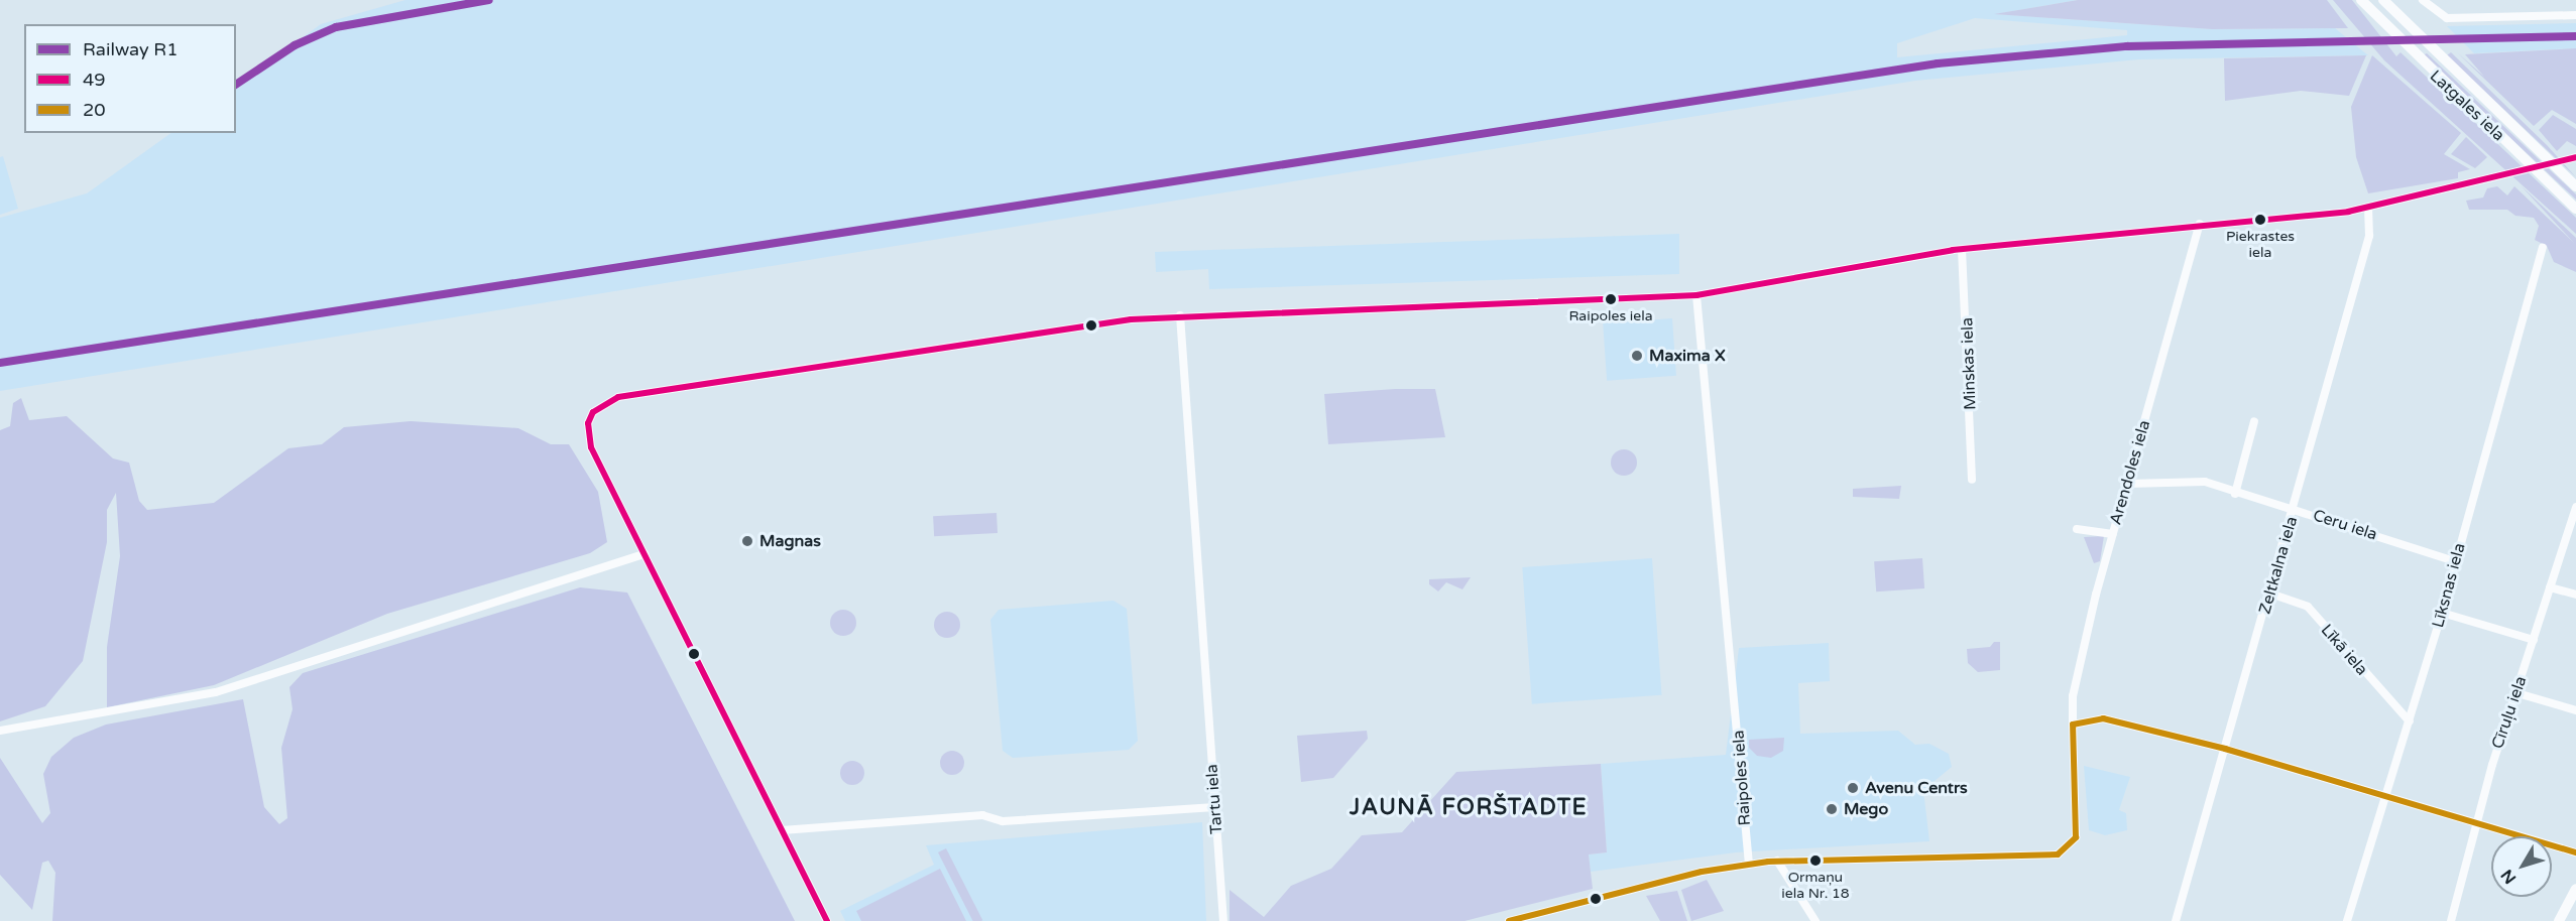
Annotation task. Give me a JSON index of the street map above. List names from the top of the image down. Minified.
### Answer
{"streets":{"street":["Latgales iela","Minskas iela","Arendoles iela","Ceru iela","Zeltkalna iela","Līksnas iela","Līkā iela","Cīruļu iela","Raipoles iela","Tartu iela"]},"crossings":[["Arendoles iela","Ceru iela"],["Arendoles iela","Raipoles iela"],["Ceru iela","Zeltkalna iela"],["Ceru iela","Līksnas iela"],["Zeltkalna iela","Līkā iela"],["Līksnas iela","Līkā iela"]],"districts":["JAUNĀ FORŠTADTE"],"places":["Piekrastes iela","Raipoles iela","Maxima X","Magnas","Avenu Centrs","Mego","Ormaņu iela Nr. 18"],"lines":["rail line R1","transit line 49","transit line 20"],"legend":["Railway R1","49","20"],"north":"bottom left"}
